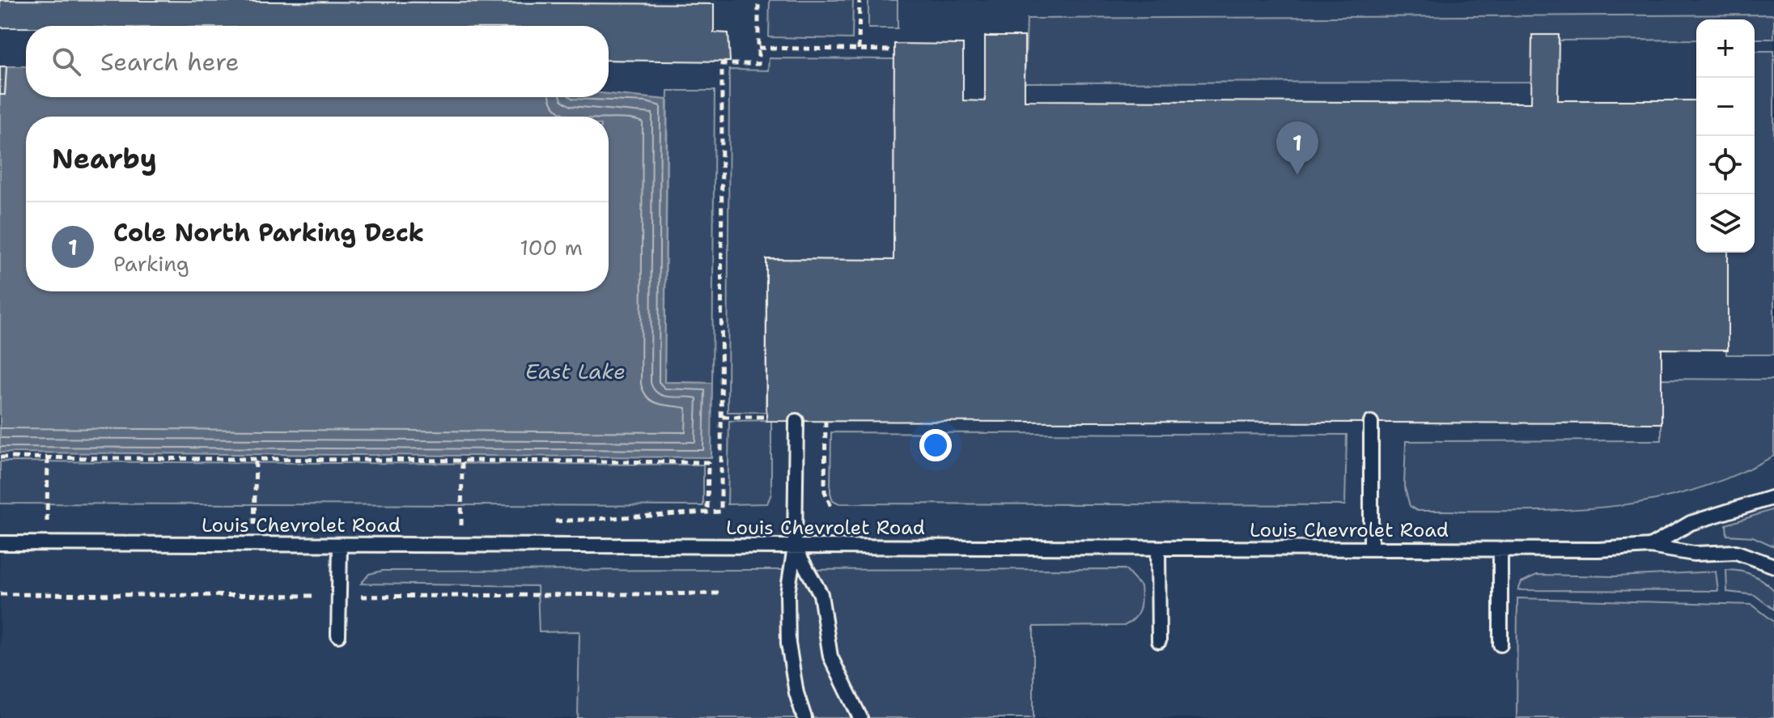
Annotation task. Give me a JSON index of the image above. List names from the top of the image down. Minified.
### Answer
{"streets":{"lane":["Louis Chevrolet Road"]},"water":["East Lake"],"page":{"map_buttons":["+","−"],"search":"Search here","heading":"Nearby","pins":"1","list":[{"mark":"1","name":"Cole North Parking Deck","note":"Parking","value":"100 m"}]}}
